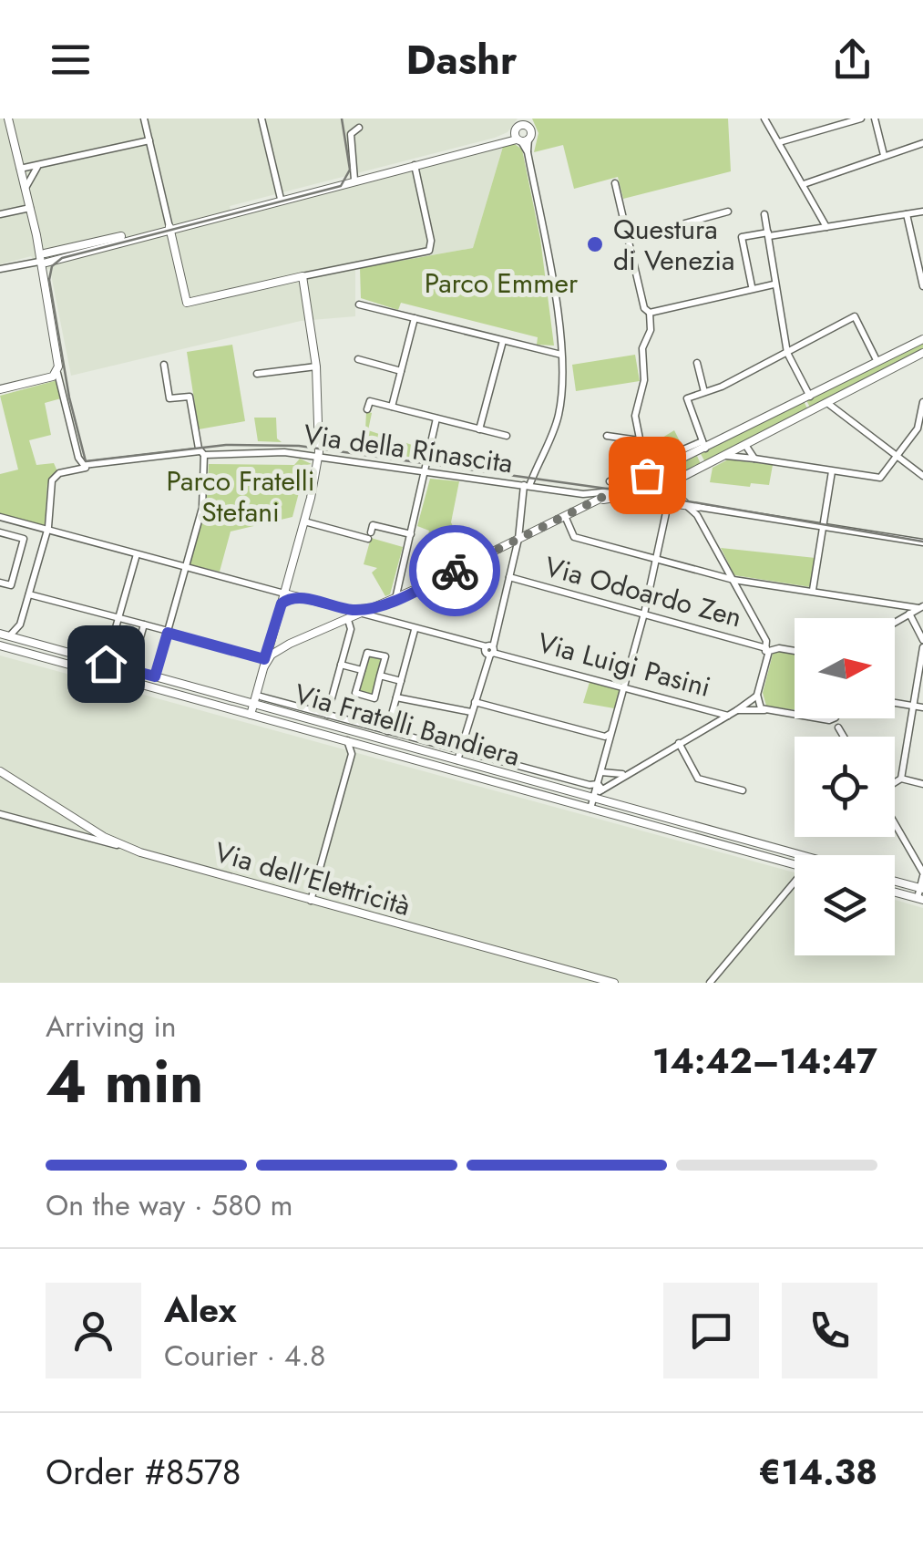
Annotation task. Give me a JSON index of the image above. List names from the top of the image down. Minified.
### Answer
{"streets":{"street":["Via della Rinascita","Via Odoardo Zen","Via Luigi Pasini","Via Fratelli Bandiera","Via dell'Elettricità"]},"parks":["Parco Emmer","Parco Fratelli Stefani"],"places":["Questura di Venezia"],"north":"right","page":{"header":"Dashr","heading":["4 min","Arriving in","14:42–14:47"],"panel":["Alex","Courier · 4.8","Order #8578","€14.38"],"bar":"On the way · 580 m"}}
